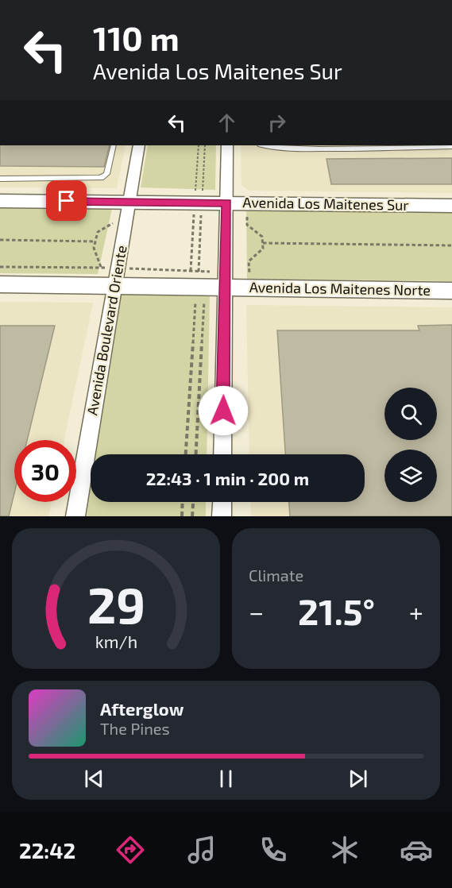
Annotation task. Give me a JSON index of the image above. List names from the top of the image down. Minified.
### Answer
{"streets":{"street":["Avenida Los Maitenes Sur","Avenida Los Maitenes Norte","Avenida Boulevard Oriente"]},"crossings":[["Avenida Los Maitenes Sur","Avenida Boulevard Oriente"],["Avenida Los Maitenes Norte","Avenida Boulevard Oriente"]],"page":{"turn":["110 m","Avenida Los Maitenes Sur"],"limit":"30","trip":"22:43 · 1 min · 200 m","tile":"Climate","heat":["−","21.5°","+"],"song":["Afterglow","The Pines"],"tabs":"22:42","gauge":["29","km/h"]}}
